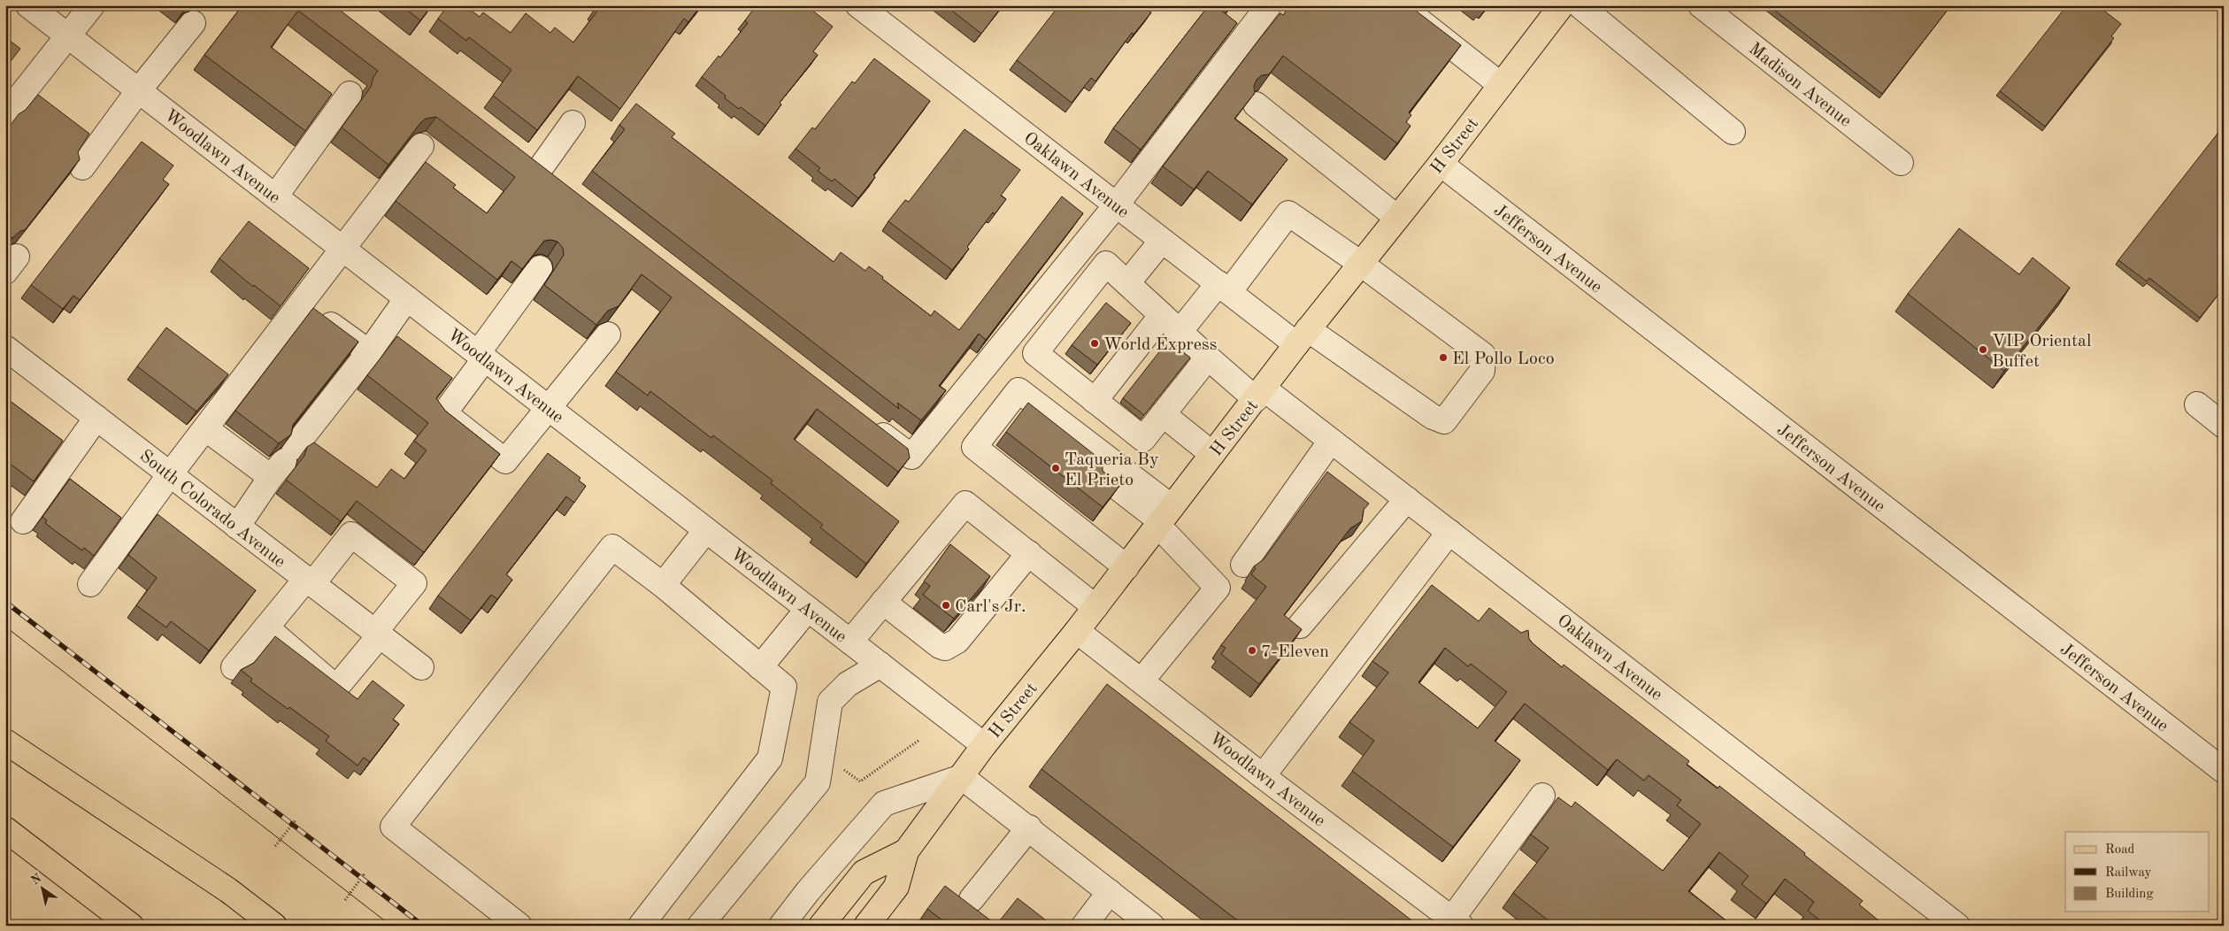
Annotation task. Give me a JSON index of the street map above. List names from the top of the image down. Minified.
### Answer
{"streets":{"main road":["H Street"],"street":["Madison Avenue","Woodlawn Avenue","Oaklawn Avenue","Jefferson Avenue","South Colorado Avenue"]},"crossings":[["H Street","Woodlawn Avenue"],["H Street","Oaklawn Avenue"],["H Street","Jefferson Avenue"]],"places":["World Express","VIP Oriental Buffet","El Pollo Loco","Taqueria By El Prieto","Carl's Jr.","7-Eleven"],"legend":["Road","Railway","Building"],"north":"top left"}
